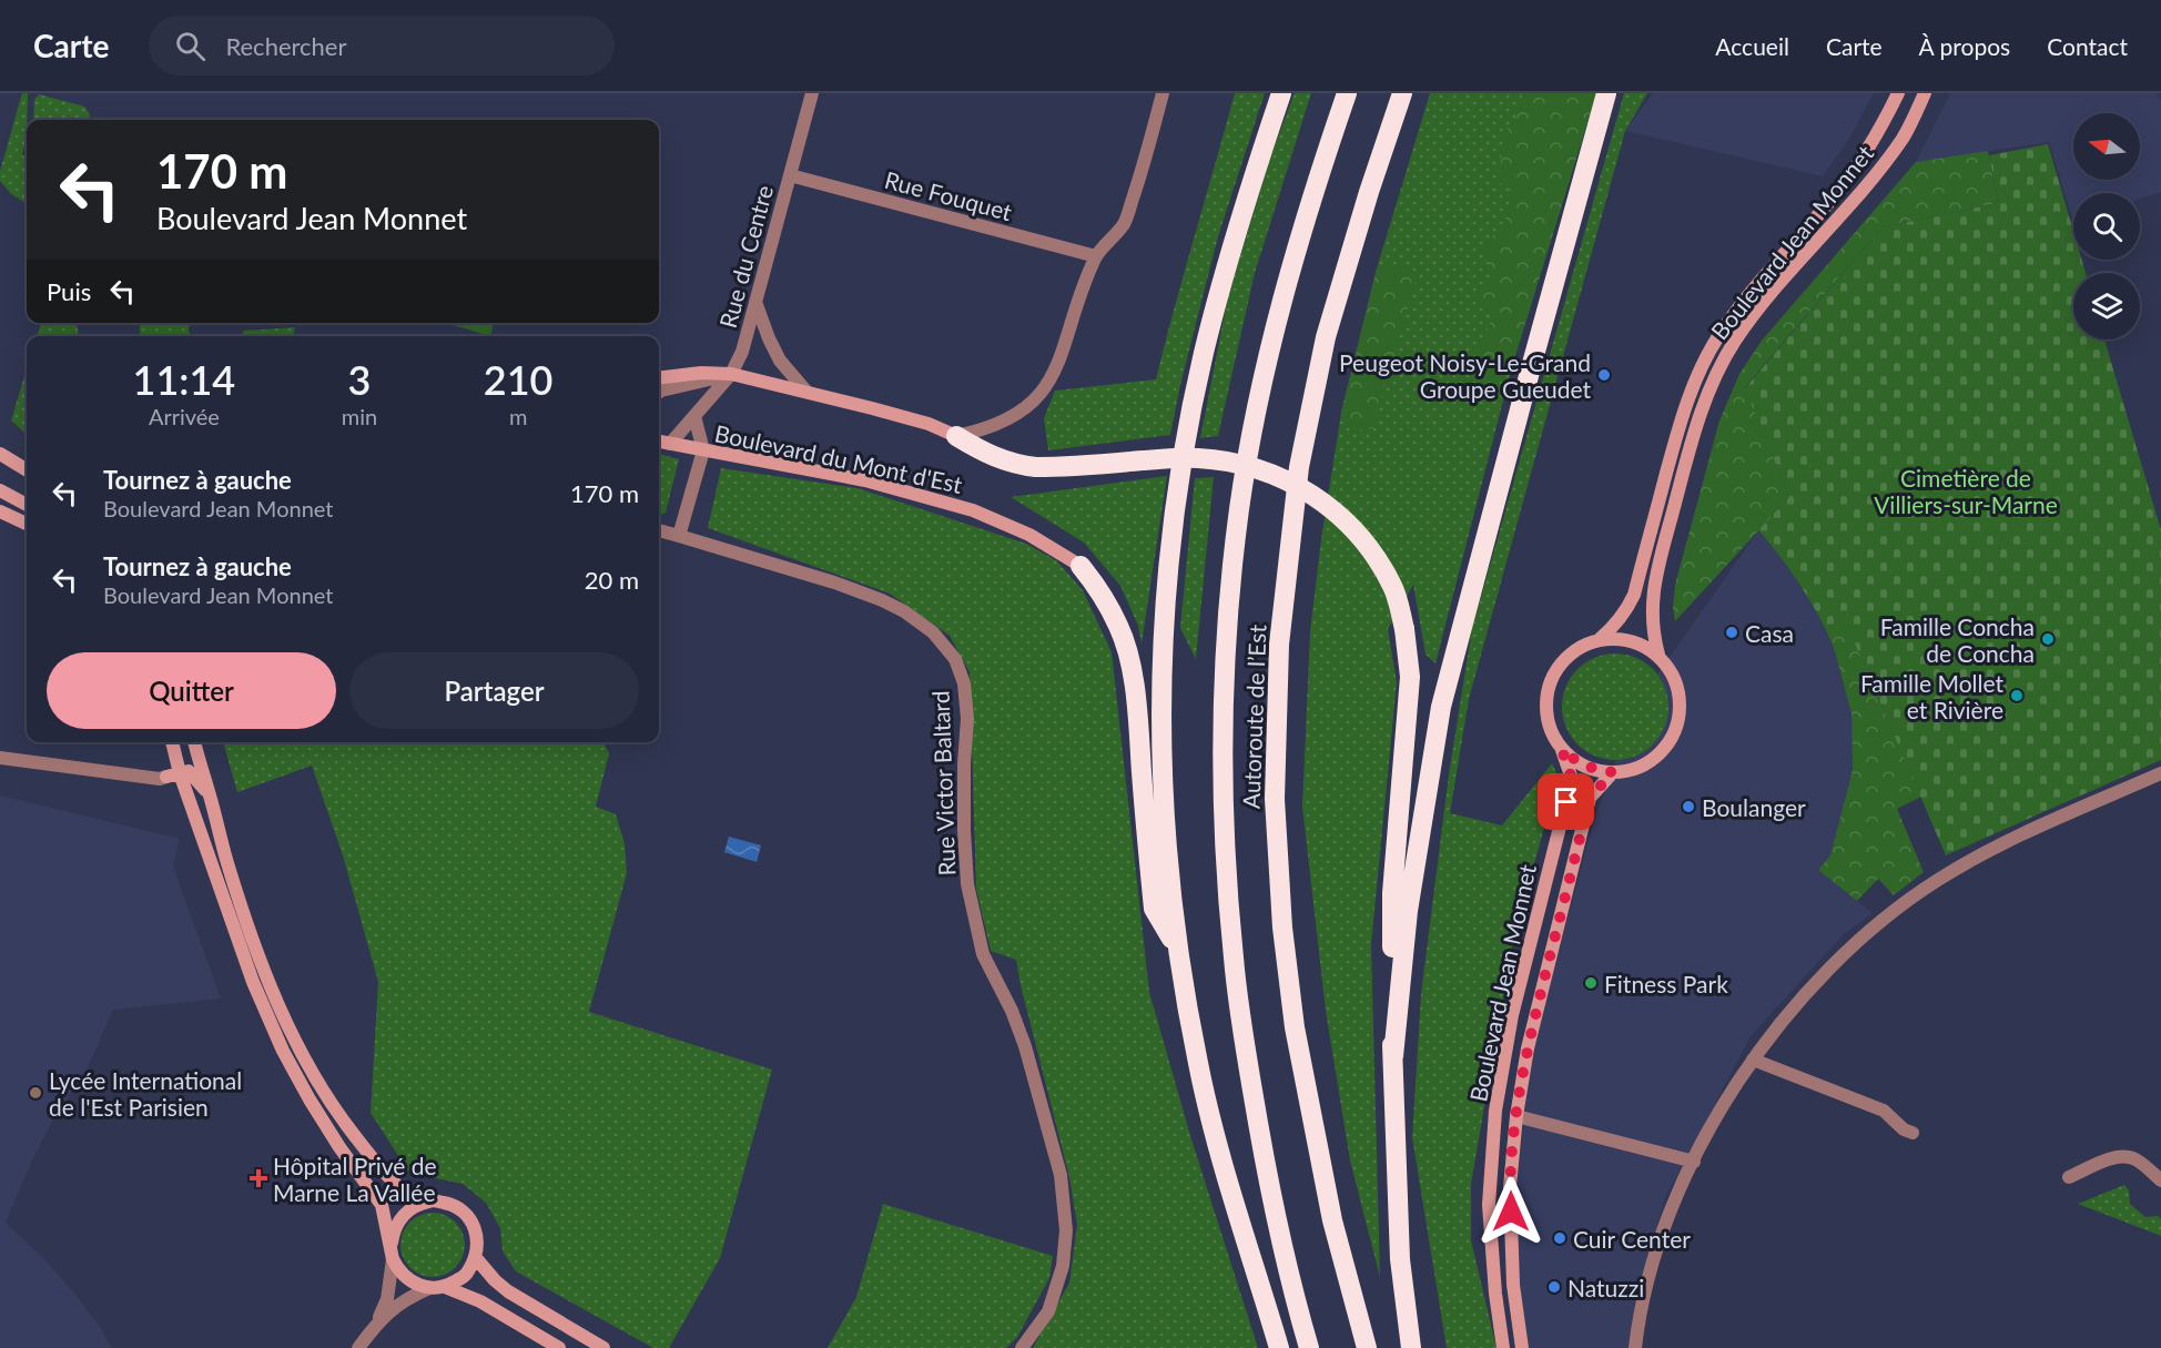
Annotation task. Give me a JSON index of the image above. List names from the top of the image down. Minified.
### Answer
{"streets":{"highway":["Autoroute de l’Est"],"street":["Rue Fouquet","Boulevard Jean Monnet","Rue du Centre","Boulevard du Mont d'Est","Rue Victor Baltard"]},"crossings":[["Rue Fouquet","Rue du Centre"],["Rue du Centre","Boulevard du Mont d'Est"]],"parks":["Cimetière de Villiers-sur-Marne"],"places":{"other":["Peugeot Noisy-Le-Grand Groupe Gueudet","Casa","Famille Concha de Concha","Famille Mollet et Rivière","Boulanger","Fitness Park","Lycée International de l'Est Parisien","Cuir Center","Natuzzi"],"health":["Hôpital Privé de Marne La Vallée"]},"north":"left","page":{"header":"Carte","search":"Rechercher","nav":["Accueil","Carte","À propos","Contact"],"turn":["170 m","Boulevard Jean Monnet"],"then":"Puis","eta":["11:14","Arrivée","3","min","210","m"],"list":[{"name":"Tournez à gauche","note":"Boulevard Jean Monnet","value":"170 m"},{"name":"Tournez à gauche","note":"Boulevard Jean Monnet","value":"20 m"}],"buttons":["Quitter","Partager"]}}
